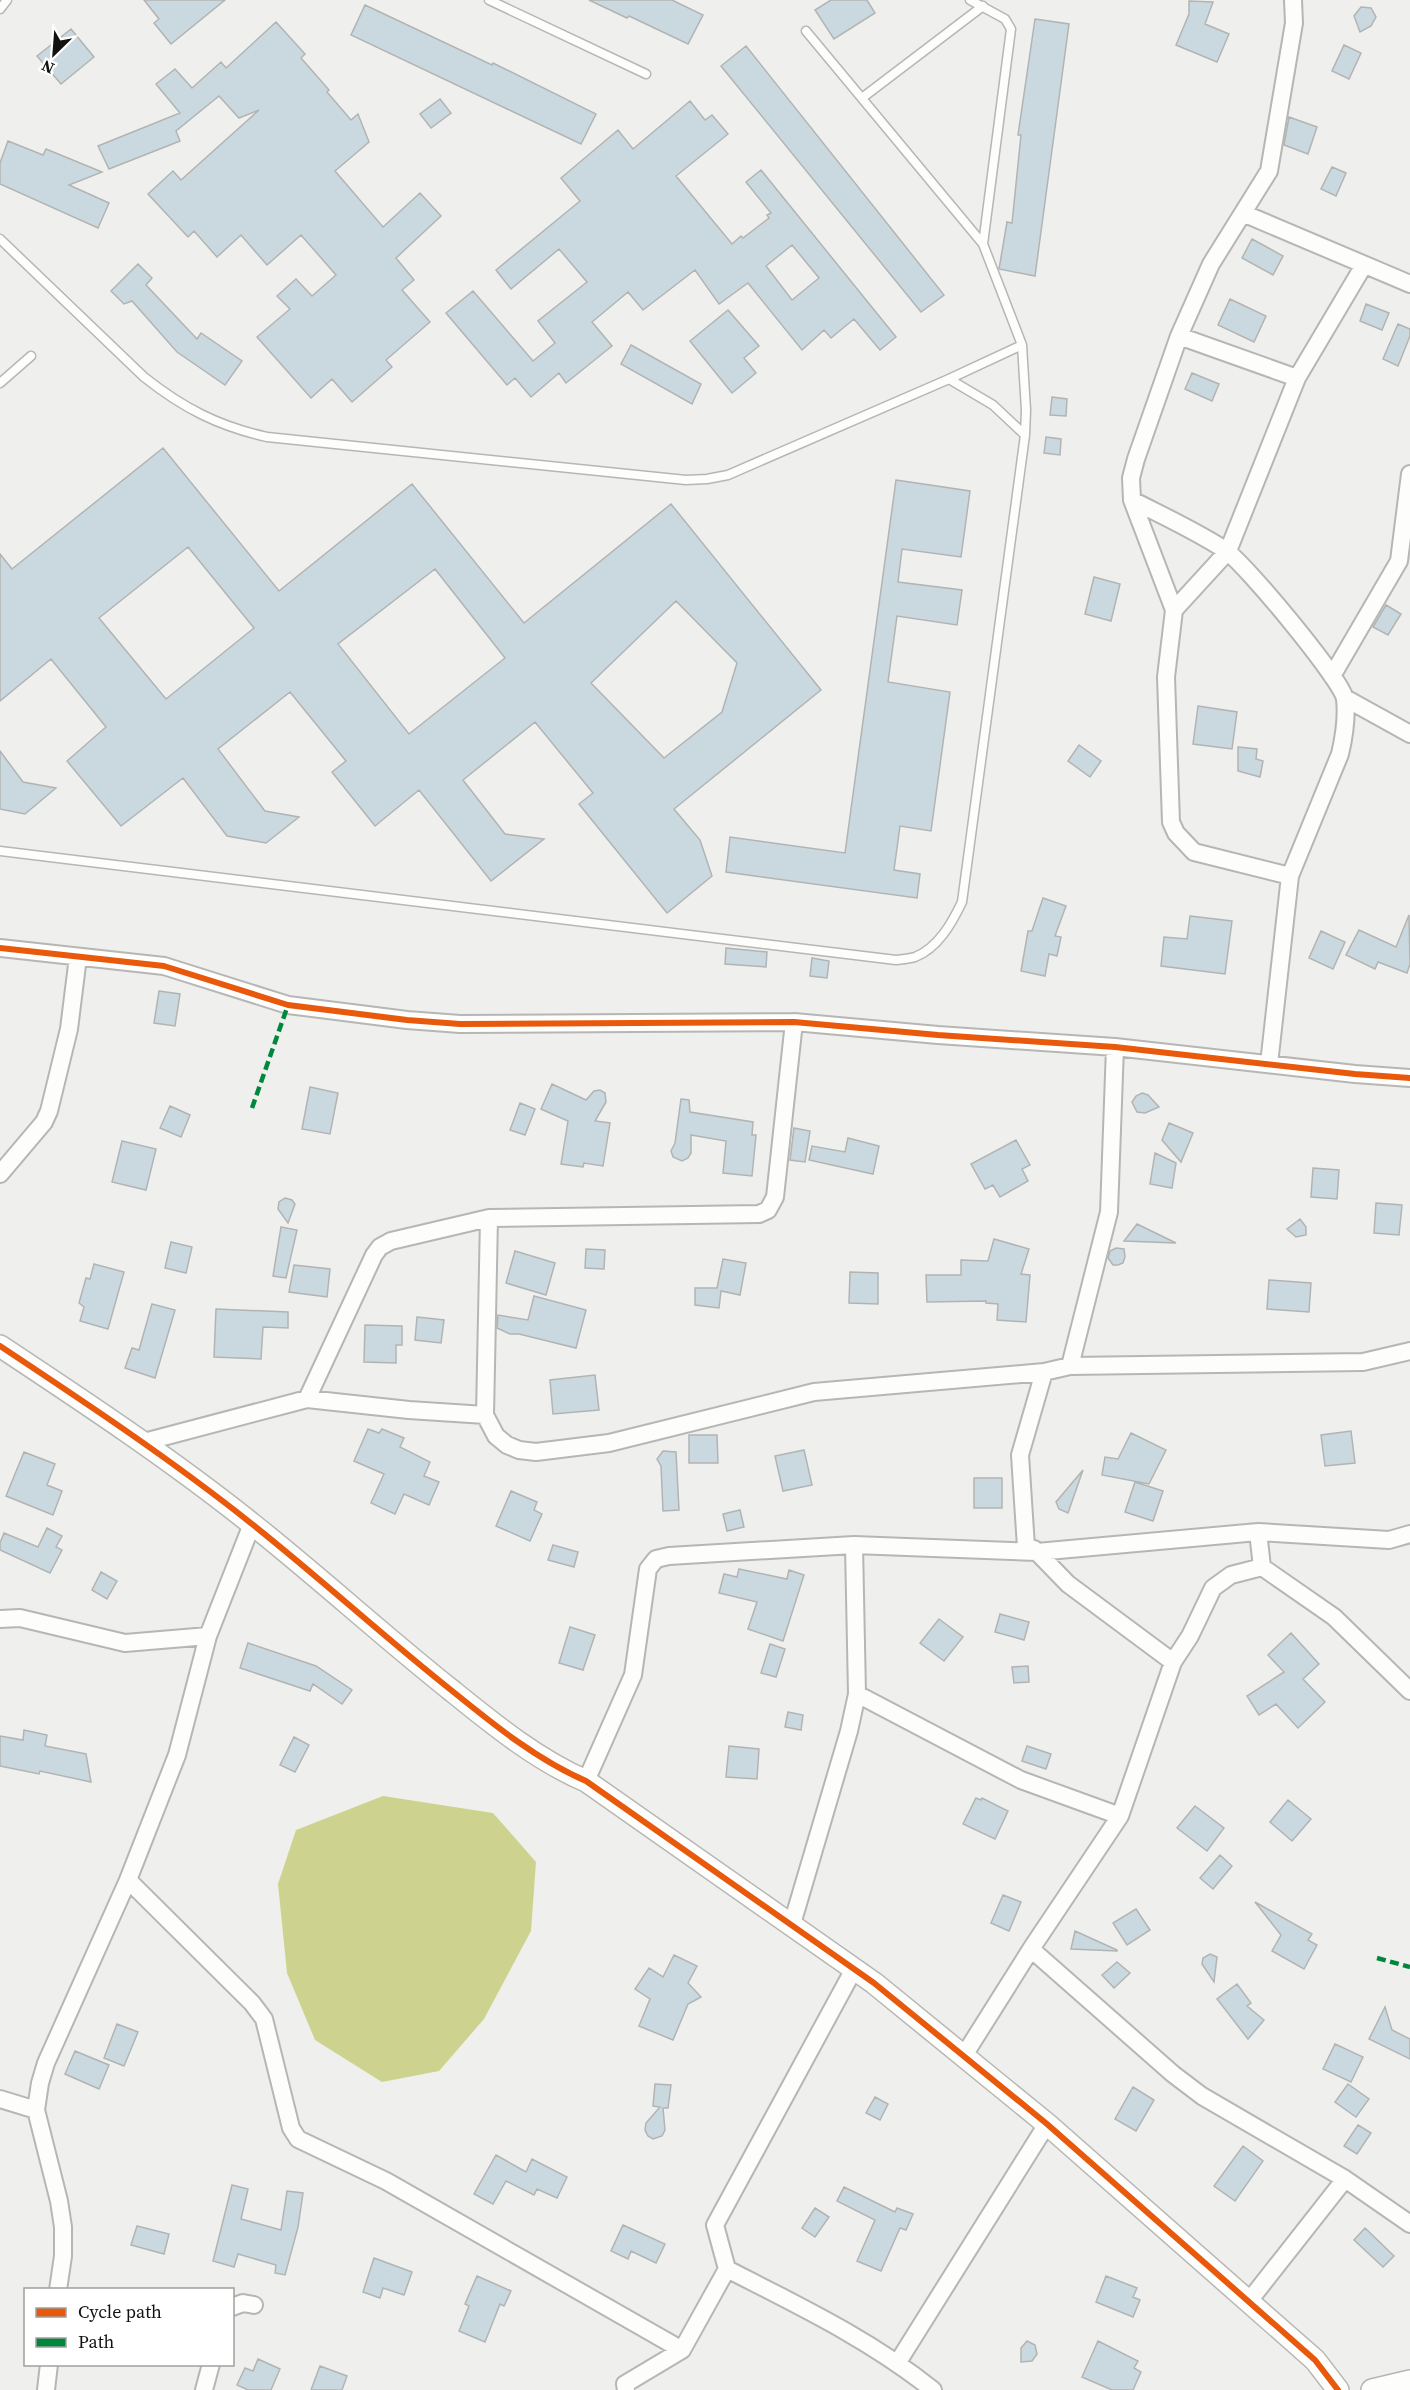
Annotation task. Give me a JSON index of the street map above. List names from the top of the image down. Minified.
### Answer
{"legend":["Cycle path","Path"],"north":"bottom left"}
